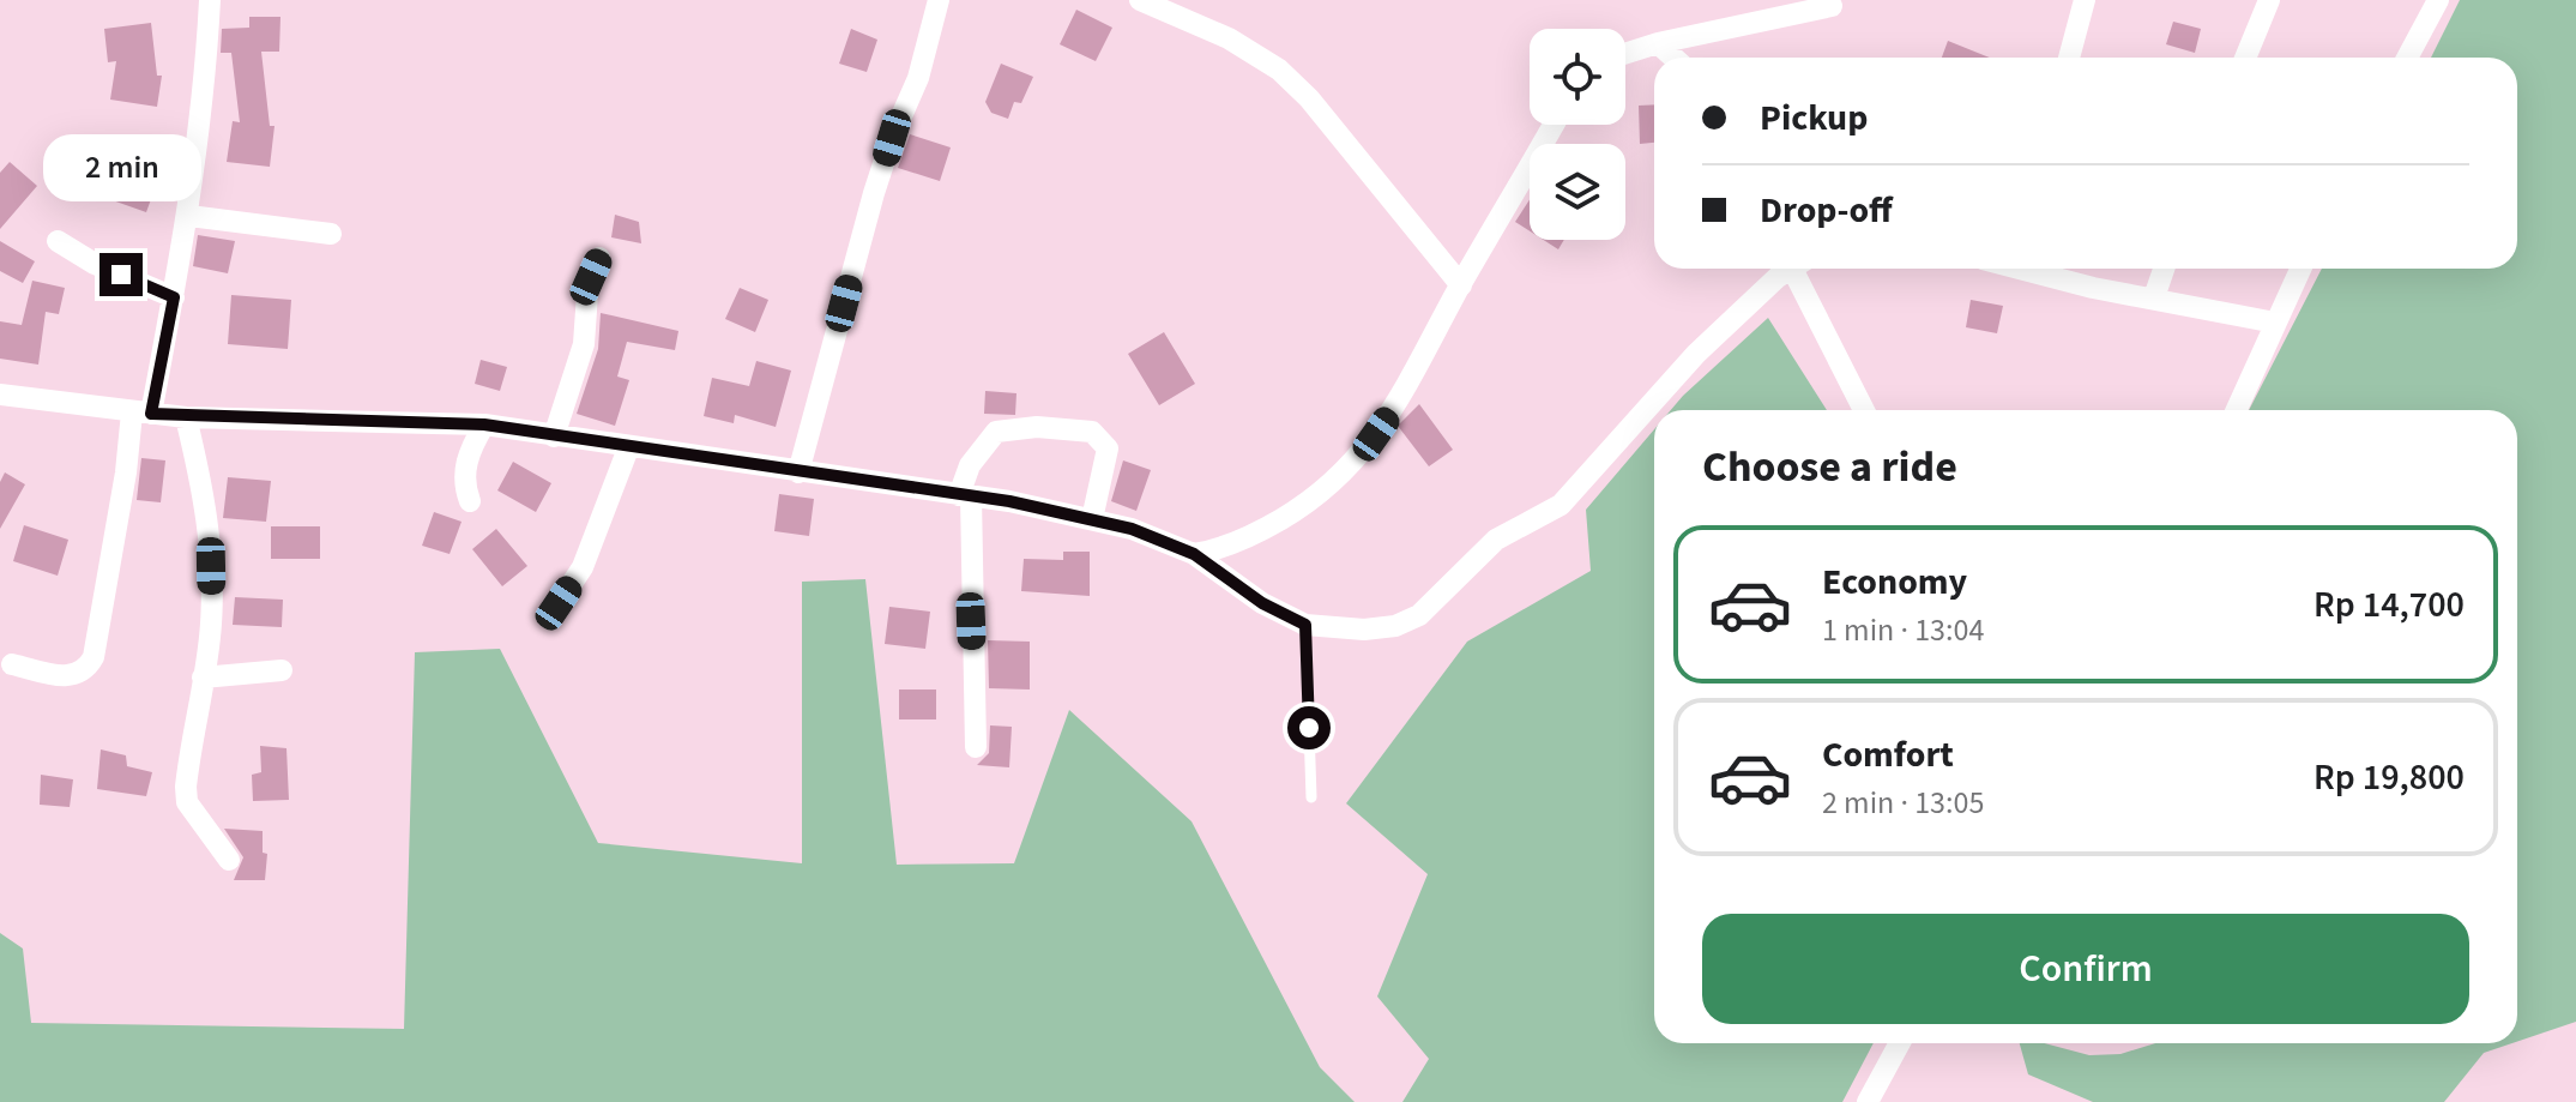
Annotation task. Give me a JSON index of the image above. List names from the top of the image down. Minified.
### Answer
{"page":{"banner":["Pickup","Drop-off"],"bubble":"2 min","heading":"Choose a ride","list":[{"name":"Economy","note":"1 min · 13:04","value":"Rp 14,700"},{"name":"Comfort","note":"2 min · 13:05","value":"Rp 19,800"}],"buttons":"Confirm"}}
